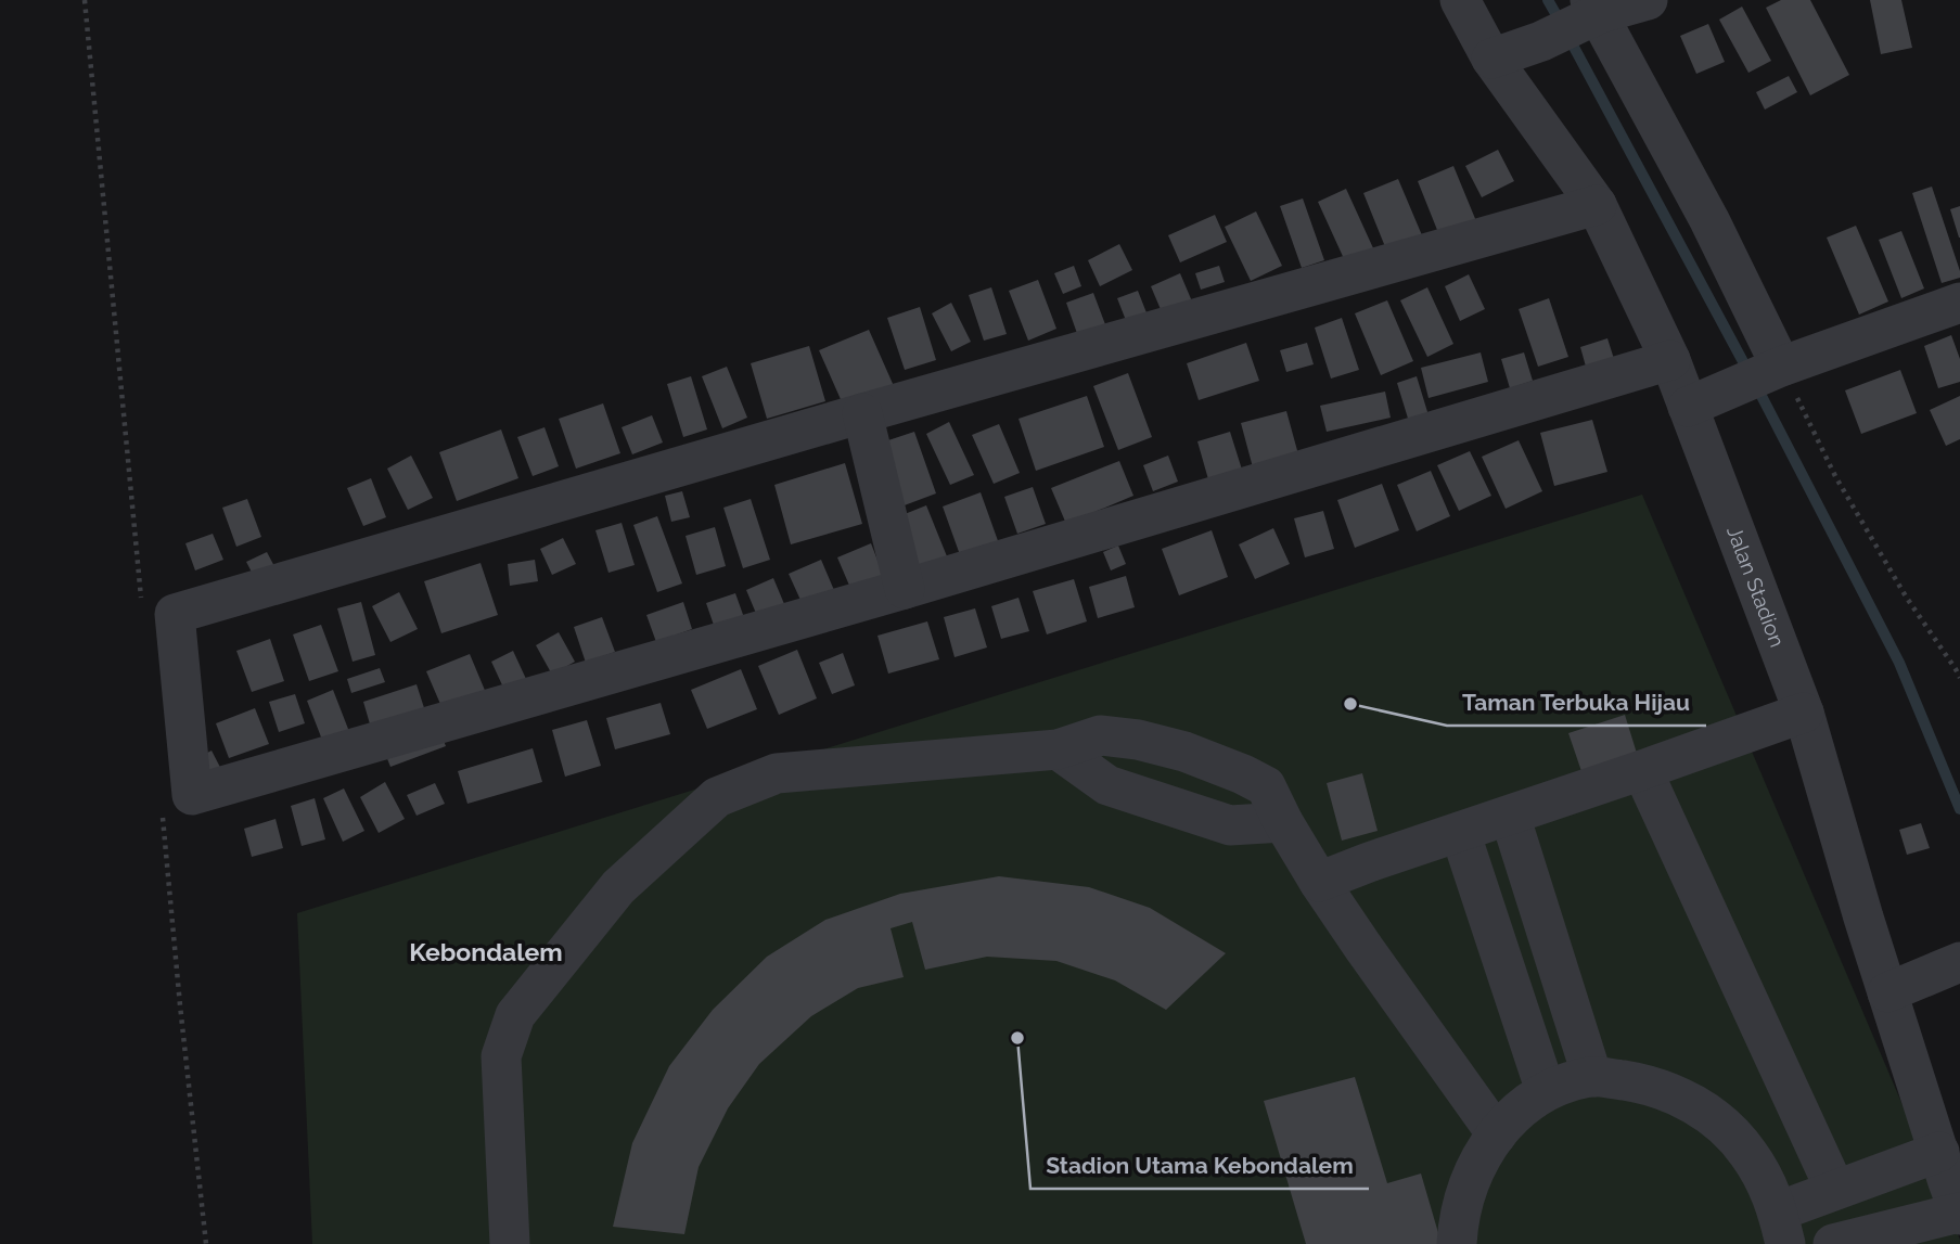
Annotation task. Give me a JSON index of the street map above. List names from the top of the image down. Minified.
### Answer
{"streets":{"street":["Jalan Stadion"]},"districts":["Kebondalem"],"places":["Taman Terbuka Hijau","Stadion Utama Kebondalem"]}
